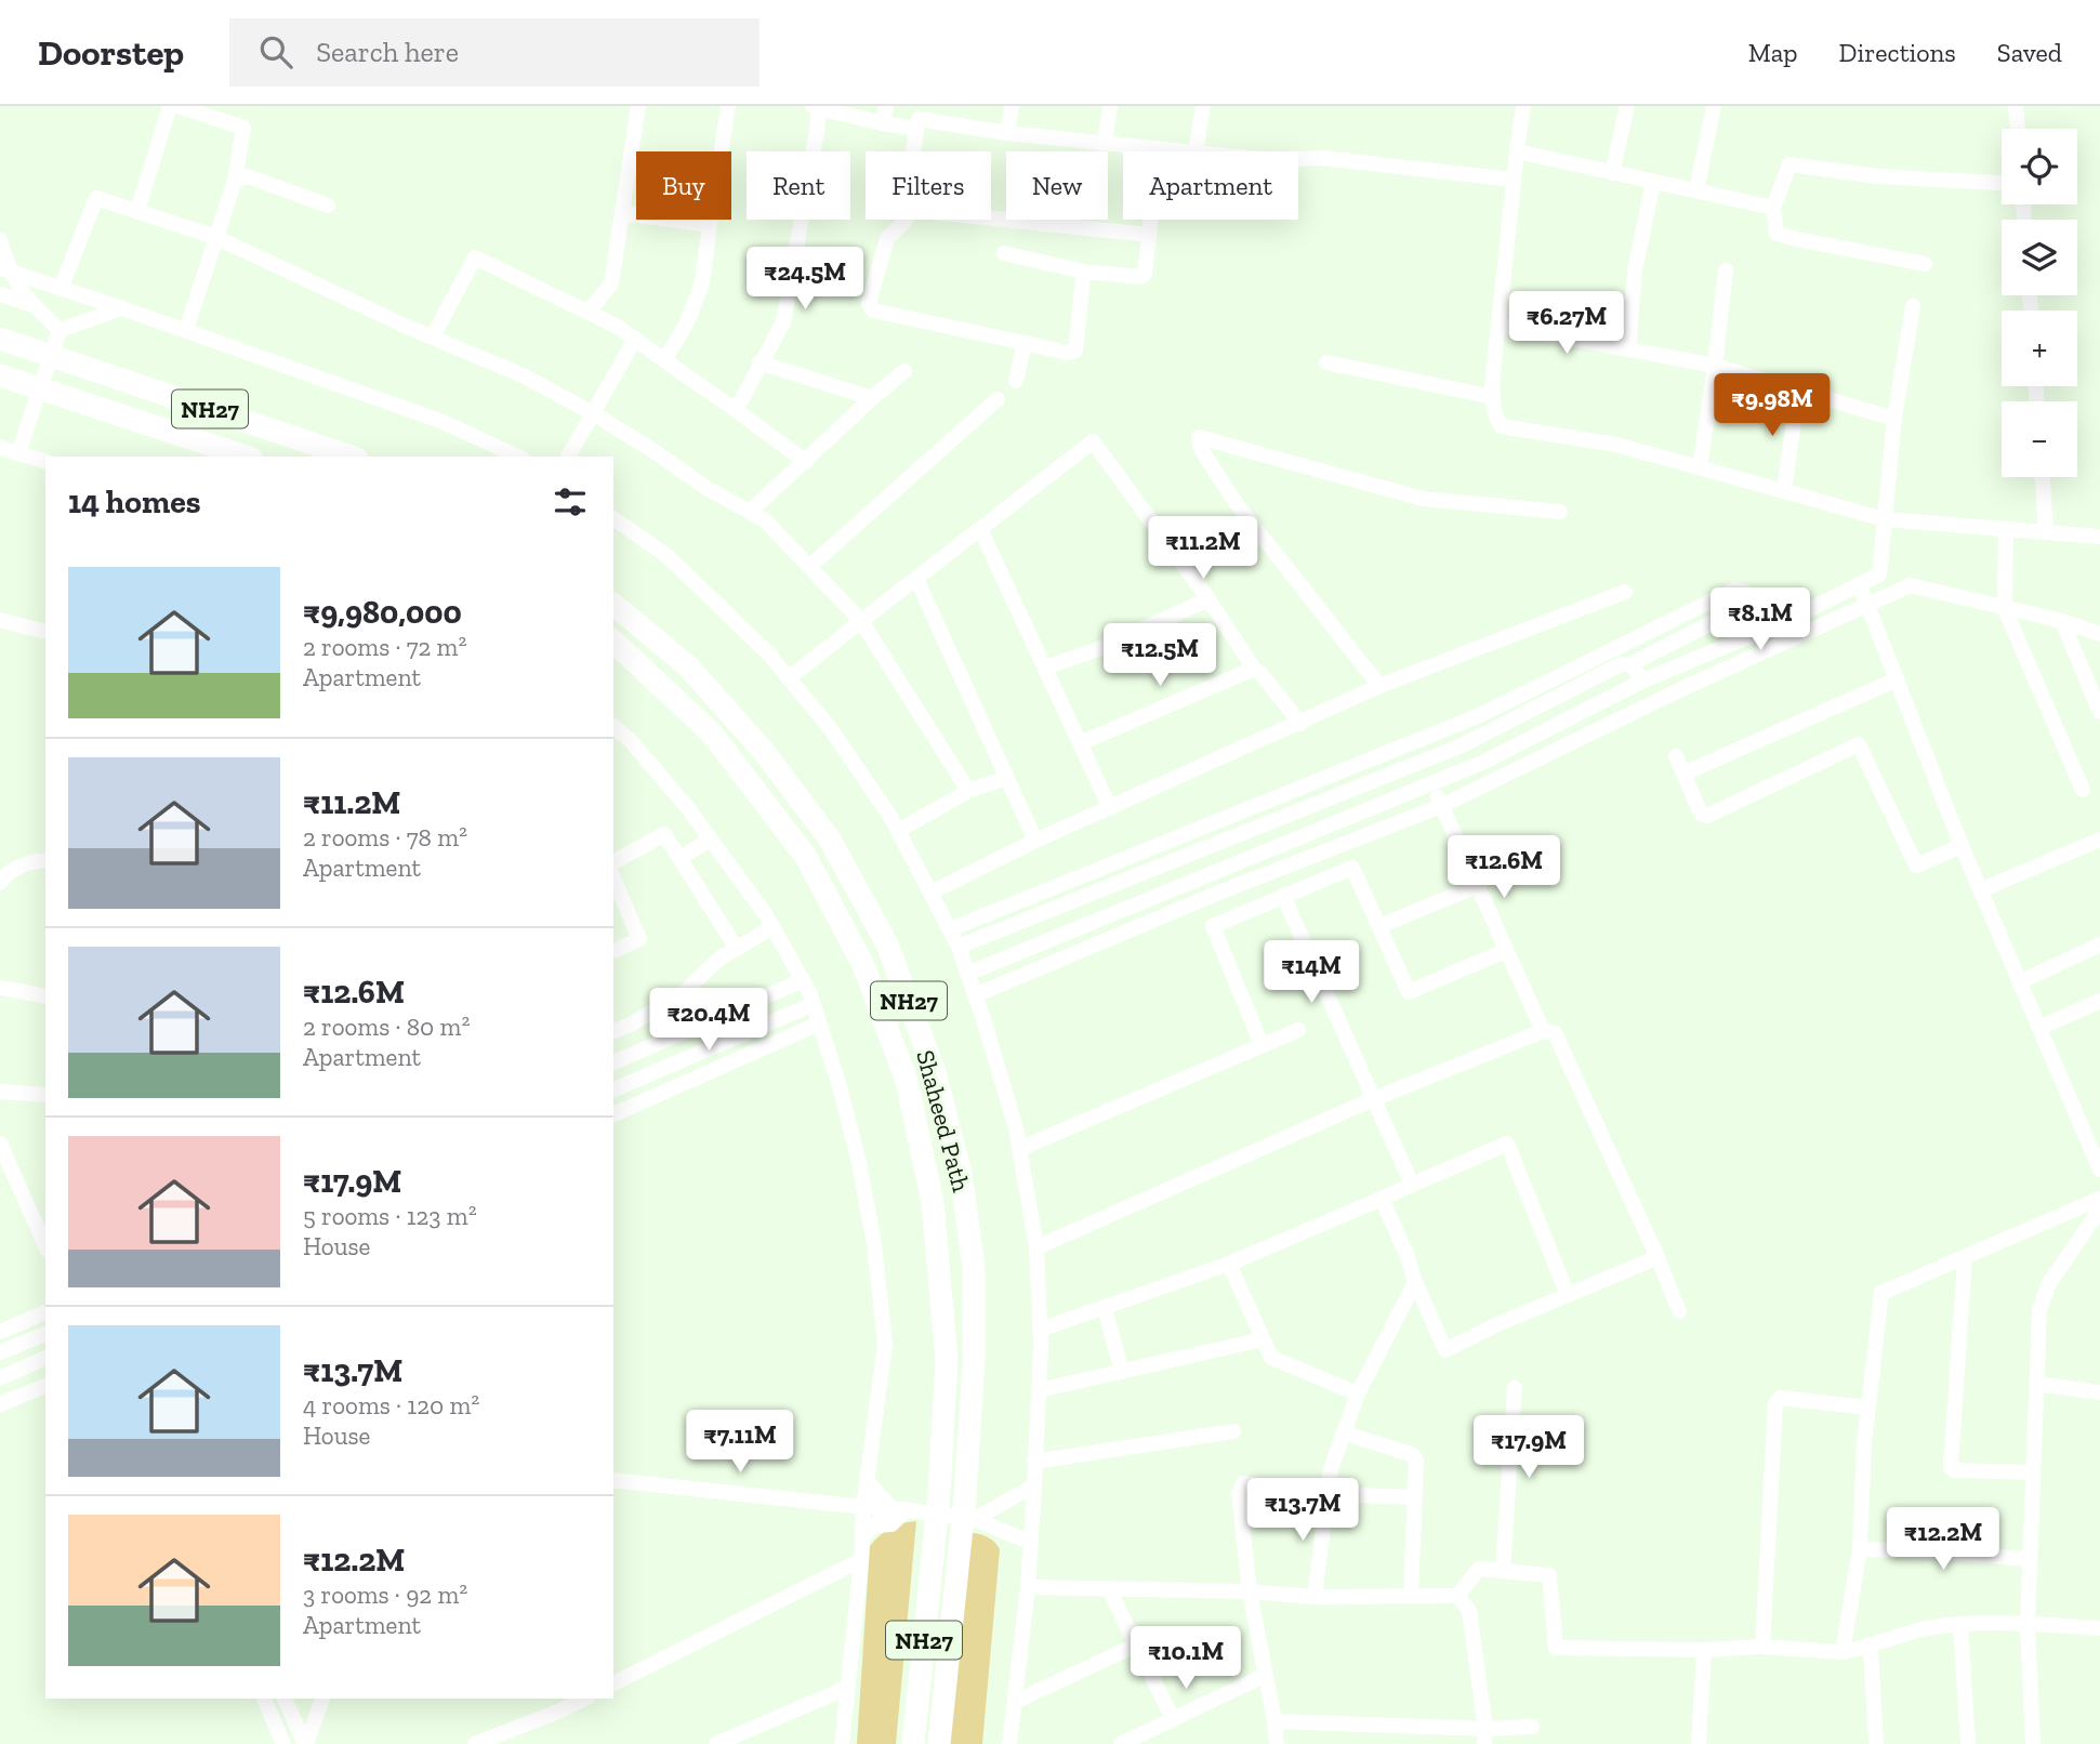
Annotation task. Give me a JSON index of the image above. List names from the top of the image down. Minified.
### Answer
{"streets":{"highway":["NH27","Shaheed Path"]},"page":{"header":"Doorstep","search":"Search here","nav":["Map","Directions","Saved"],"map_buttons":["+","−"],"chip":["Buy","Rent","Filters","New","Apartment"],"price":["₹24.5M","₹6.27M","₹9.98M","₹11.2M","₹8.1M","₹12.5M","₹12.6M","₹14M","₹20.4M","₹7.11M","₹17.9M","₹13.7M","₹12.2M","₹10.1M"],"heading":"14 homes","list":[{"name":"₹9,980,000","note":"2 rooms · 72 m² · Apartment"},{"name":"₹11.2M","note":"2 rooms · 78 m² · Apartment"},{"name":"₹12.6M","note":"2 rooms · 80 m² · Apartment"},{"name":"₹17.9M","note":"5 rooms · 123 m² · House"},{"name":"₹13.7M","note":"4 rooms · 120 m² · House"},{"name":"₹12.2M","note":"3 rooms · 92 m² · Apartment"}]}}
